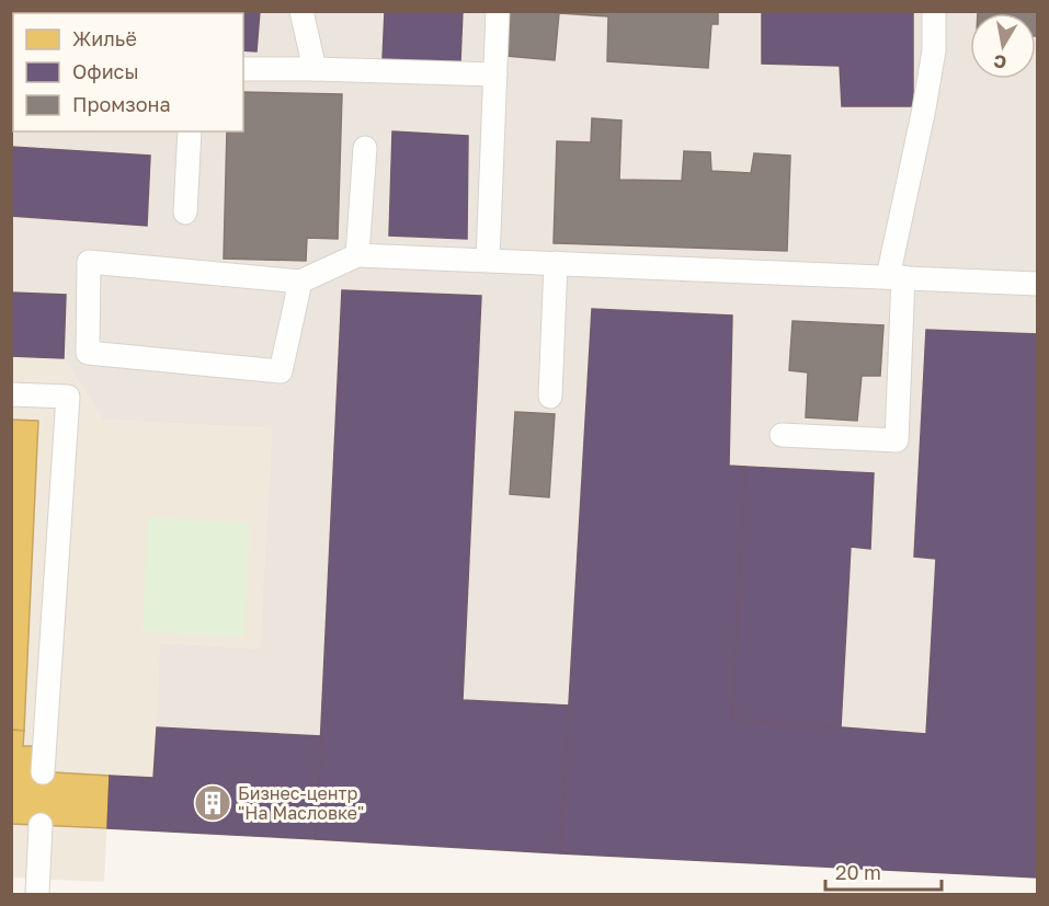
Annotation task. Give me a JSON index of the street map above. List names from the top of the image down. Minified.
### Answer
{"places":{"building":["Бизнес-центр \"На Масловке\""]},"legend":["Жильё","Офисы","Промзона"],"scale_bar":"20 m","north":"bottom"}
